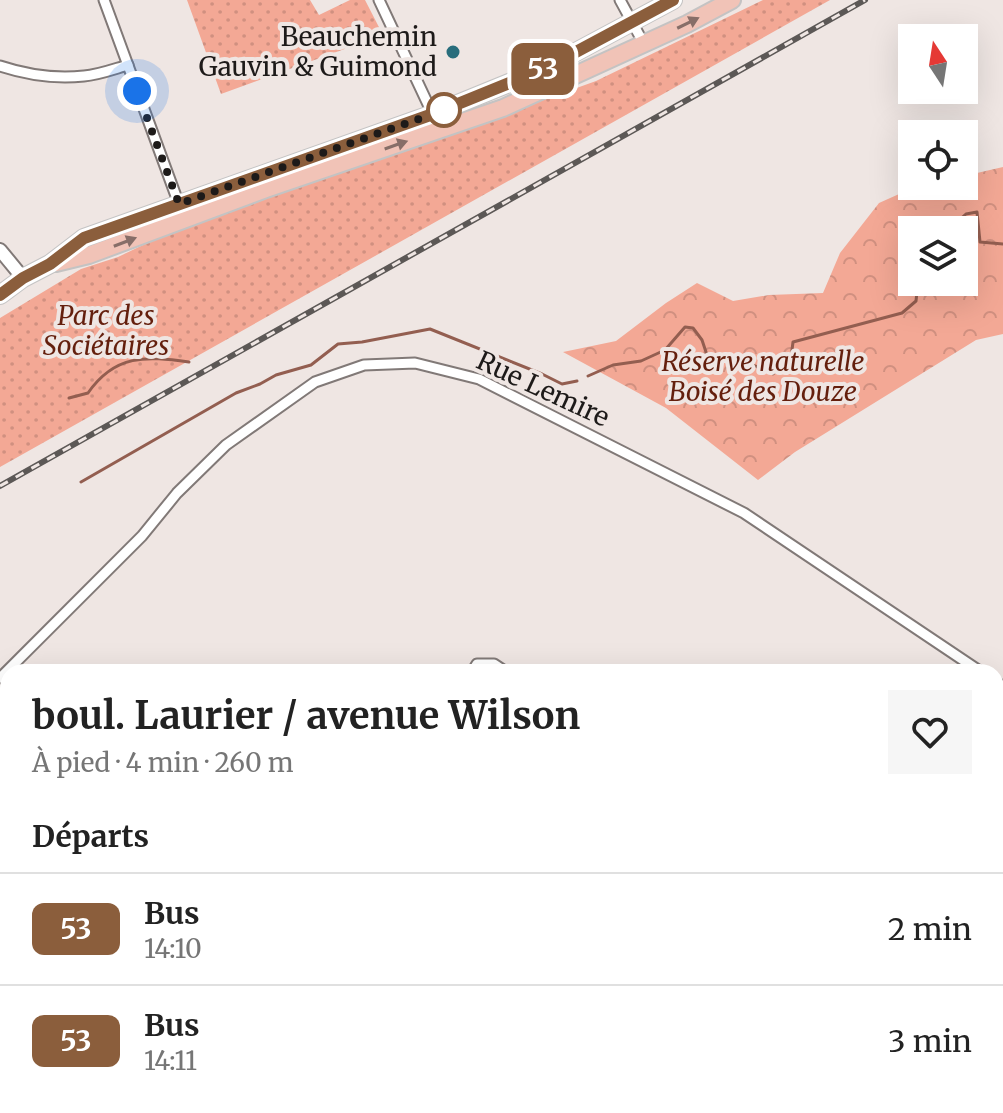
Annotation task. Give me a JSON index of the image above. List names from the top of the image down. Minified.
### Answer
{"streets":{"street":["Rue Lemire"]},"parks":["Parc des Sociétaires","Réserve naturelle Boisé des Douze"],"places":["Beauchemin Gauvin & Guimond"],"lines":["bus line 53"],"north":"top","page":{"on_map":"53","heading":[["boul. Laurier / avenue Wilson","À pied · 4 min · 260 m"],"Départs"],"list":[{"mark":"53","name":"Bus","note":"14:10","value":"2 min"},{"mark":"53","name":"Bus","note":"14:11","value":"3 min"}]}}
